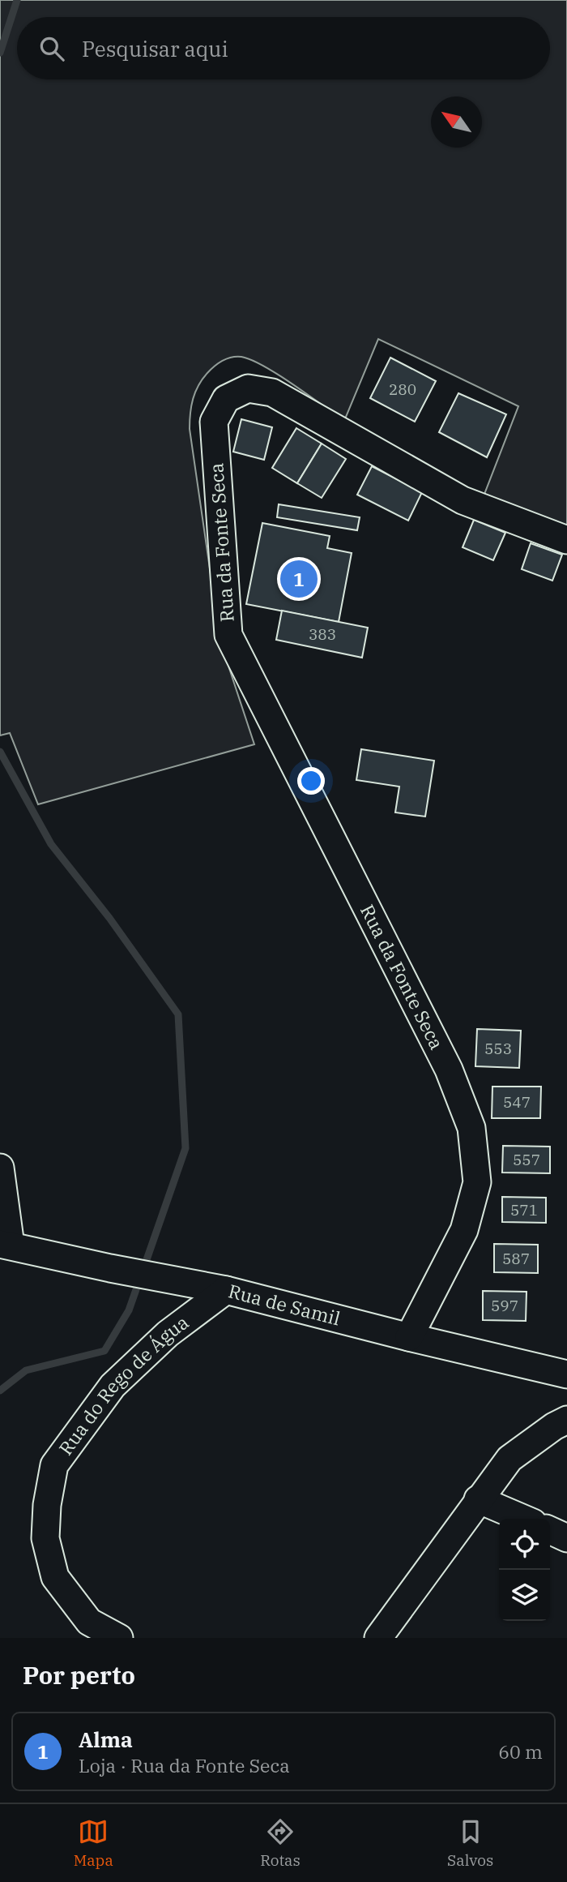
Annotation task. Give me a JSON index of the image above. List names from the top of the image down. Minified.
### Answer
{"streets":{"street":["Rua da Fonte Seca","Rua de Samil","Rua do Rego de Água"]},"crossings":[["Rua da Fonte Seca","Rua de Samil"],["Rua de Samil","Rua do Rego de Água"]],"house_numbers":["280","383","553","547","557","571","587","597"],"north":"top left","page":{"search":"Pesquisar aqui","pins":"1","heading":"Por perto","list":[{"mark":"1","name":"Alma","note":"Loja · Rua da Fonte Seca","value":"60 m"}],"nav":["Mapa","Rotas","Salvos"]}}
